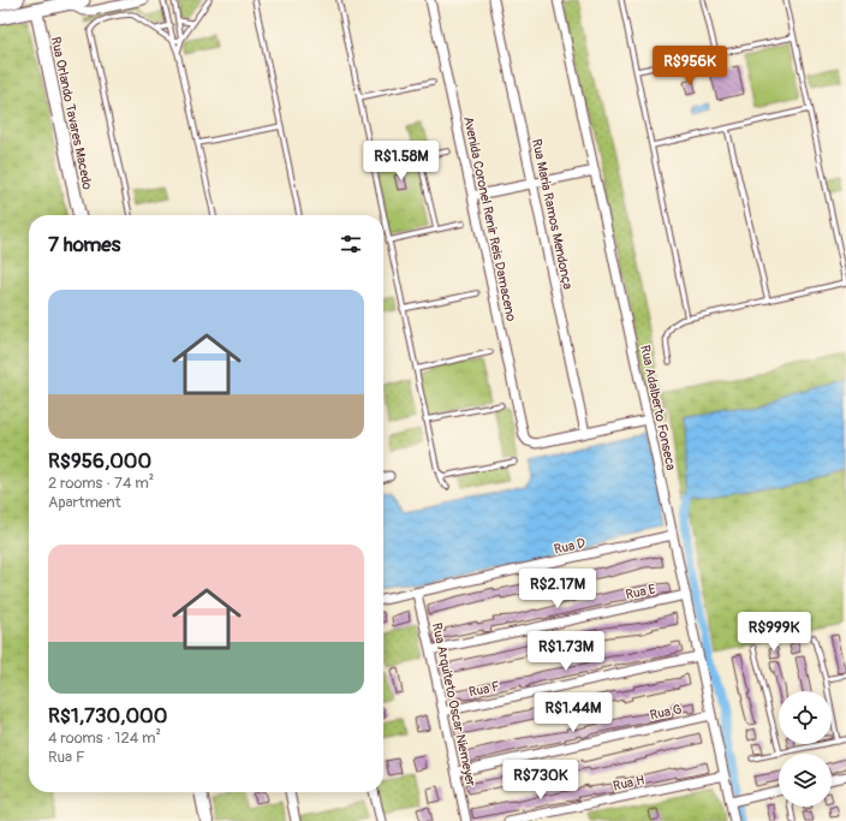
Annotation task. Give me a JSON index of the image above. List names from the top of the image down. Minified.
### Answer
{"streets":{"street":["Rua Orlando Tavares Macedo","Rua Maria Ramos Mendonça","Avenida Coronel Renir Reis Damaceno","Rua Adalberto Fonseca","Rua D","Rua E","Rua F","Rua Arquiteto Oscar Niemeyer","Rua G","Rua H"]},"crossings":[["Rua Maria Ramos Mendonça","Avenida Coronel Renir Reis Damaceno"],["Rua Adalberto Fonseca","Rua D"],["Rua Adalberto Fonseca","Rua E"],["Rua Adalberto Fonseca","Rua F"],["Rua Adalberto Fonseca","Rua G"],["Rua Adalberto Fonseca","Rua H"],["Rua D","Rua Arquiteto Oscar Niemeyer"],["Rua E","Rua Arquiteto Oscar Niemeyer"],["Rua F","Rua Arquiteto Oscar Niemeyer"],["Rua Arquiteto Oscar Niemeyer","Rua G"]],"page":{"price":["R$956K","R$1.58M","R$2.17M","R$999K","R$1.73M","R$1.44M","R$730K"],"heading":"7 homes","list":[{"name":"R$956,000","note":"2 rooms · 74 m² · Apartment"},{"name":"R$1,730,000","note":"4 rooms · 124 m² · Rua F"}]}}
